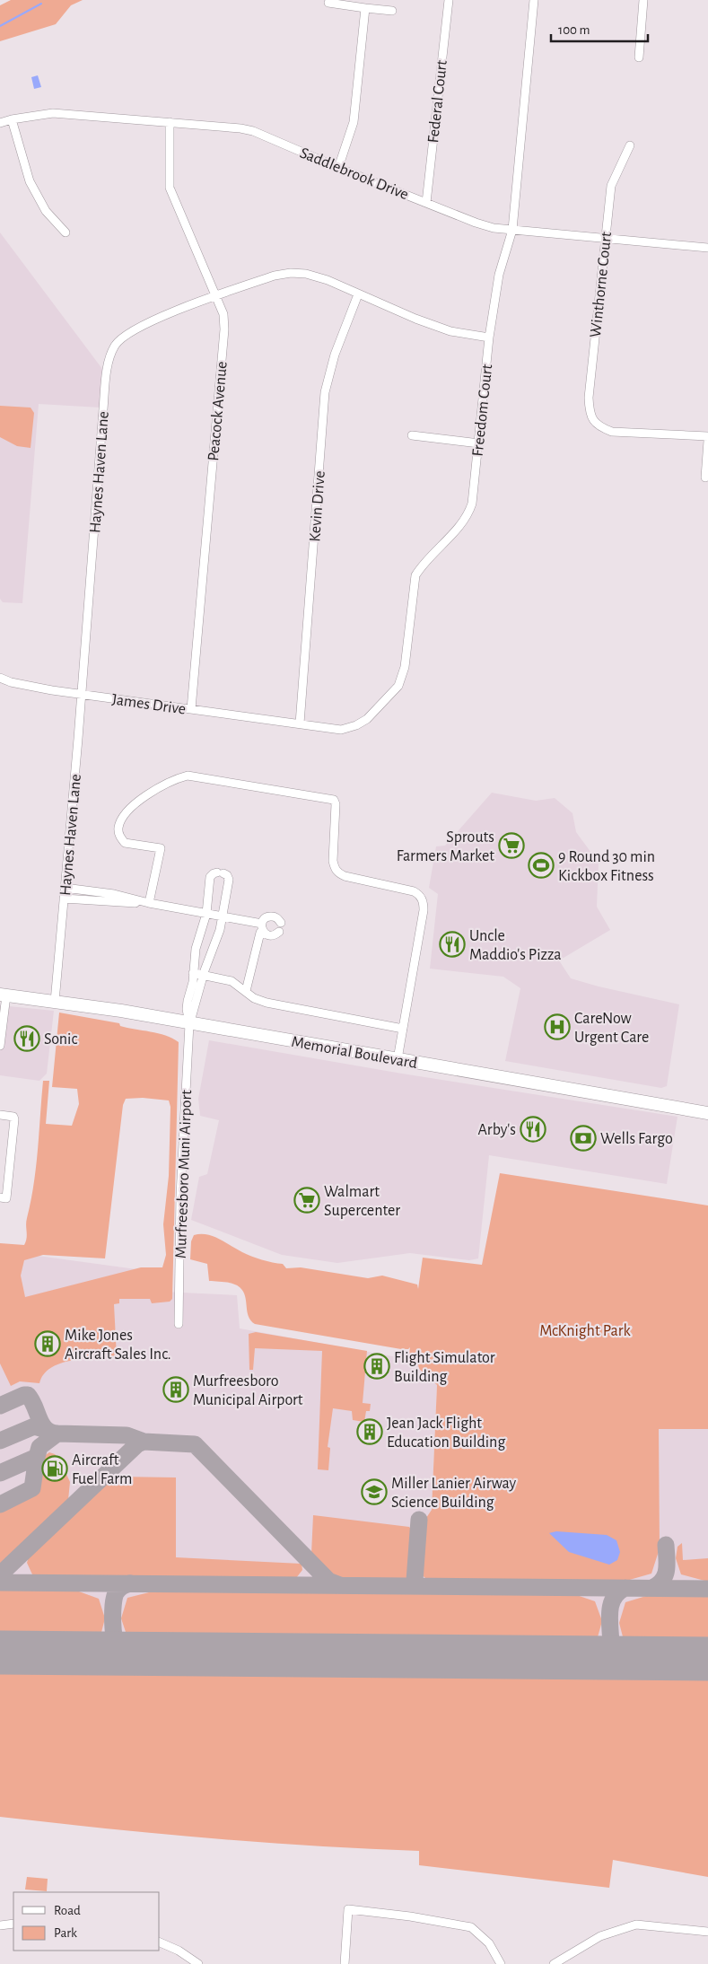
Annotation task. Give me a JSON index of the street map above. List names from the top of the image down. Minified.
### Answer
{"streets":{"main road":["Memorial Boulevard"],"street":["Federal Court","Saddlebrook Drive","Winthorne Court","Freedom Court","Peacock Avenue","Haynes Haven Lane","Kevin Drive","James Drive","Murfreesboro Muni Airport"]},"crossings":[["Federal Court","Saddlebrook Drive"],["Saddlebrook Drive","Winthorne Court"],["Saddlebrook Drive","Freedom Court"],["Saddlebrook Drive","Peacock Avenue"],["Freedom Court","Haynes Haven Lane"],["Freedom Court","Kevin Drive"],["Freedom Court","James Drive"],["Peacock Avenue","Haynes Haven Lane"],["Peacock Avenue","James Drive"],["Haynes Haven Lane","Kevin Drive"],["Haynes Haven Lane","James Drive"],["Haynes Haven Lane","Memorial Boulevard"],["Kevin Drive","James Drive"],["Memorial Boulevard","Murfreesboro Muni Airport"]],"parks":["McKnight Park"],"places":{"supermarket":["Sprouts Farmers Market","Walmart Supercenter"],"sports":["9 Round 30 min Kickbox Fitness"],"restaurant":["Uncle Maddio's Pizza","Sonic","Arby's"],"hospital":["CareNow Urgent Care"],"bank":["Wells Fargo"],"building":["Mike Jones Aircraft Sales Inc.","Flight Simulator Building","Murfreesboro Municipal Airport","Jean Jack Flight Education Building"],"fuel station":["Aircraft Fuel Farm"],"school or university":["Miller Lanier Airway Science Building"]},"legend":["Road","Park"],"scale_bar":"100 m"}
